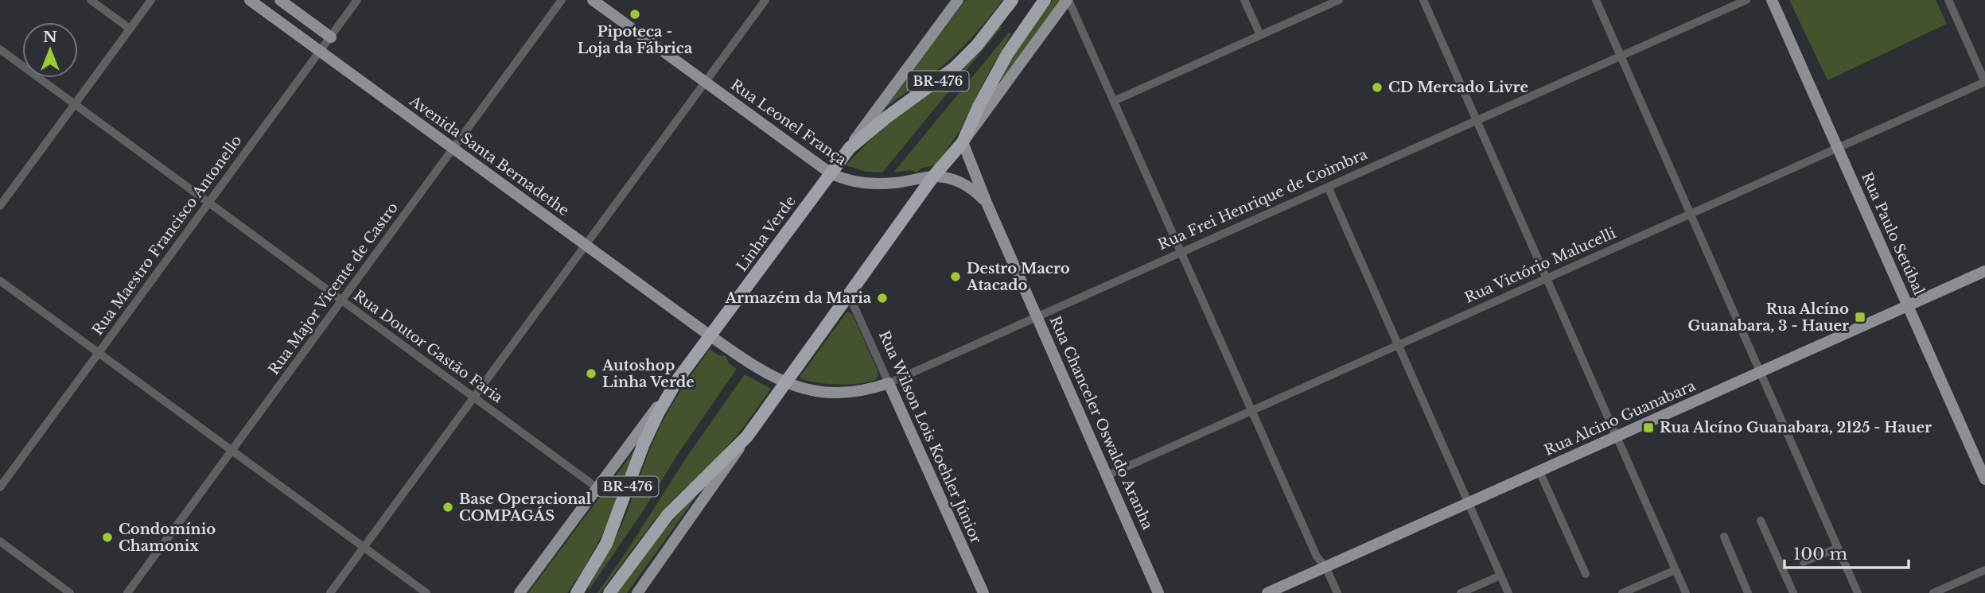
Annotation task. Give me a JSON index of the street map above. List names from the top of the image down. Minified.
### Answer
{"streets":{"highway":["BR-476","Linha Verde"],"main road":["Rua Leonel França","Avenida Santa Bernadethe","Rua Frei Henrique de Coimbra","Rua Paulo Setúbal","Rua Alcino Guanabara","Rua Chanceler Oswaldo Aranha","Rua Wilson Lois Koehler Júnior"],"street":["Rua Maestro Francisco Antonello","Rua Victório Malucelli","Rua Major Vicente de Castro","Rua Doutor Gastão Faria"]},"crossings":[["BR-476","Rua Leonel França"],["BR-476","Avenida Santa Bernadethe"],["BR-476","Rua Frei Henrique de Coimbra"],["BR-476","Rua Chanceler Oswaldo Aranha"],["BR-476","Rua Wilson Lois Koehler Júnior"],["Rua Leonel França","Linha Verde"],["Rua Leonel França","Rua Chanceler Oswaldo Aranha"],["Avenida Santa Bernadethe","Rua Frei Henrique de Coimbra"],["Avenida Santa Bernadethe","Linha Verde"],["Avenida Santa Bernadethe","Rua Maestro Francisco Antonello"],["Avenida Santa Bernadethe","Rua Major Vicente de Castro"],["Rua Frei Henrique de Coimbra","Rua Chanceler Oswaldo Aranha"],["Rua Frei Henrique de Coimbra","Rua Wilson Lois Koehler Júnior"],["Rua Paulo Setúbal","Rua Victório Malucelli"],["Rua Paulo Setúbal","Rua Alcino Guanabara"],["Rua Maestro Francisco Antonello","Rua Doutor Gastão Faria"],["Rua Victório Malucelli","Rua Chanceler Oswaldo Aranha"],["Rua Major Vicente de Castro","Rua Doutor Gastão Faria"]],"places":{"other":["Pipoteca - Loja da Fábrica","CD Mercado Livre","Destro Macro Atacado","Armazém da Maria","Autoshop Linha Verde","Base Operacional COMPAGÁS","Condomínio Chamonix"],"transit":["Rua Alcíno Guanabara, 3 - Hauer","Rua Alcíno Guanabara, 2125 - Hauer"]},"scale_bar":"100 m","north":"top"}
